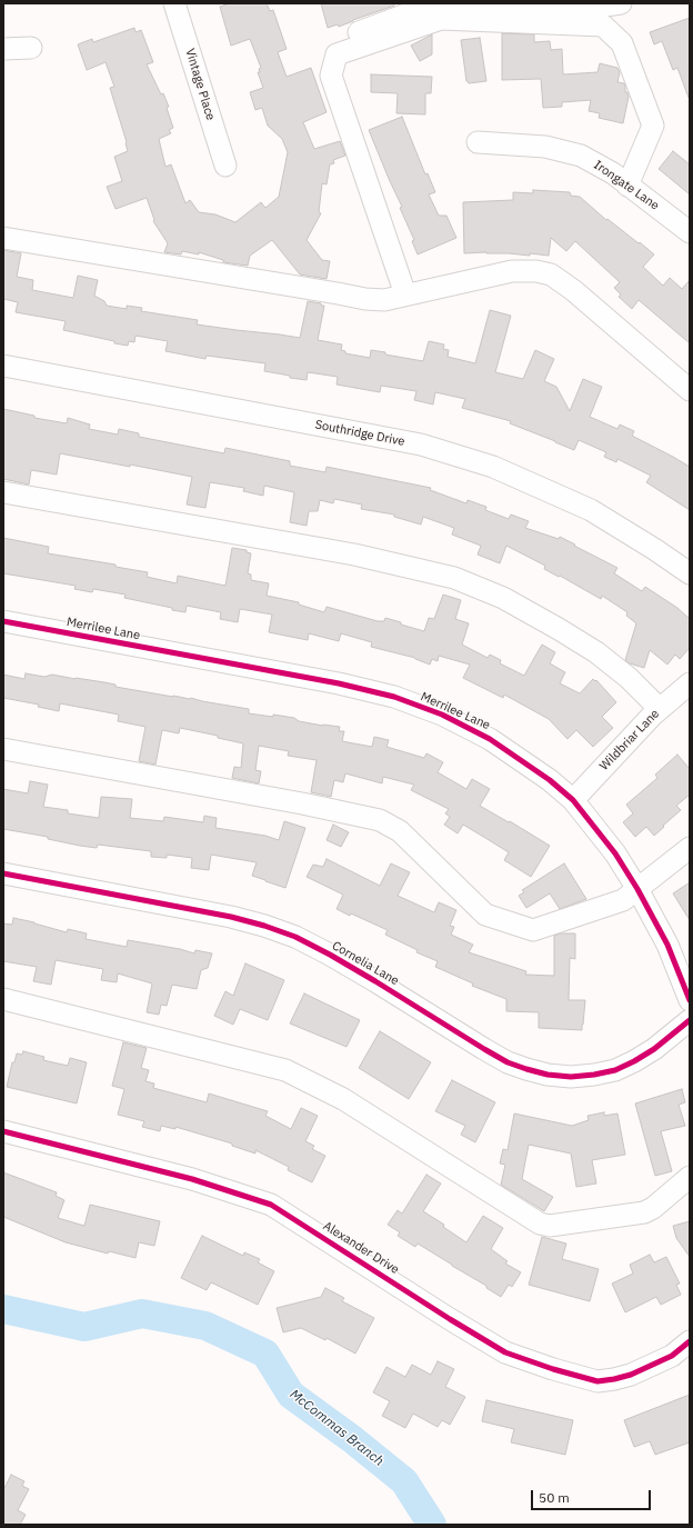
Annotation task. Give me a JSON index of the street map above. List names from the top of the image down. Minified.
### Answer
{"streets":{"street":["Vintage Place","Irongate Lane","Southridge Drive","Merrilee Lane","Wildbriar Lane","Cornelia Lane","Alexander Drive"]},"crossings":[["Merrilee Lane","Wildbriar Lane"]],"water":["McCommas Branch"],"scale_bar":"50 m"}
